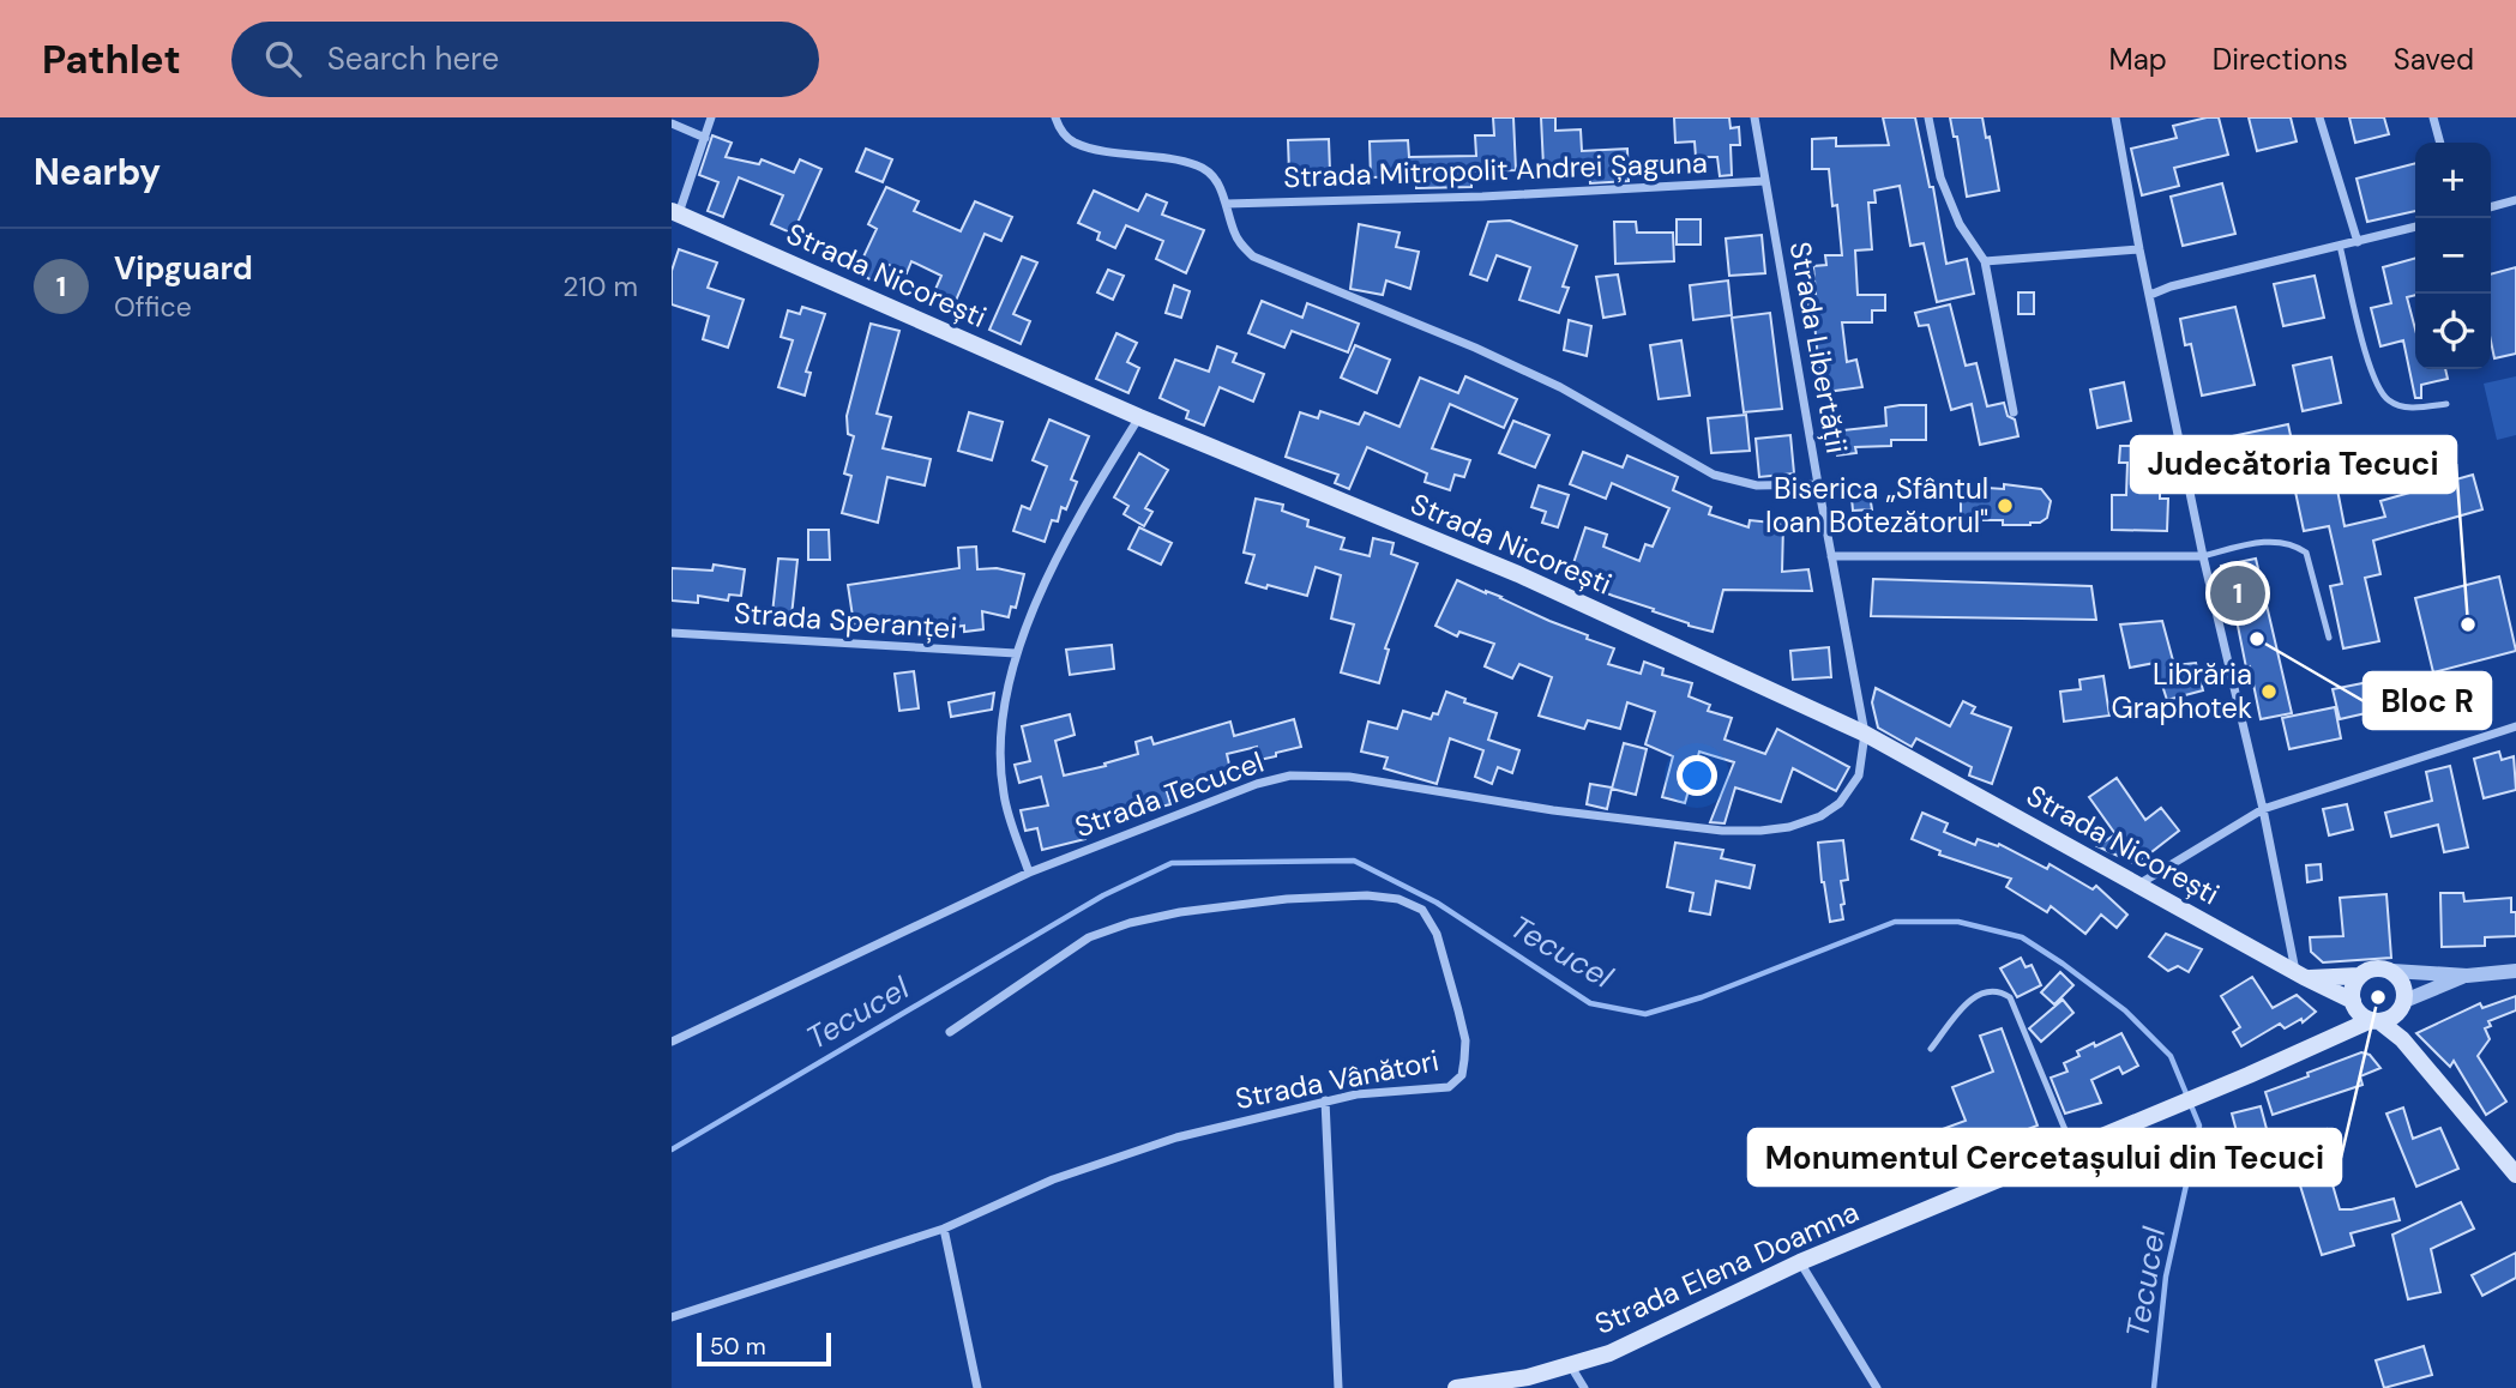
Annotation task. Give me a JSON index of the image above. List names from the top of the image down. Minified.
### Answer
{"streets":{"main road":["Strada Nicorești","Strada Elena Doamna"],"street":["Strada Mitropolit Andrei Șaguna","Strada Libertății","Strada Speranței","Strada Tecucel","Strada Vânători"]},"crossings":[["Strada Mitropolit Andrei Șaguna","Strada Libertății"],["Strada Nicorești","Strada Libertății"],["Strada Nicorești","Strada Tecucel"],["Strada Nicorești","Strada Elena Doamna"],["Strada Libertății","Strada Tecucel"]],"water":["Tecucel"],"places":["Biserica „Sfântul Ioan Botezătorul\"","Judecătoria Tecuci","Bloc R","Librăria Graphotek","Monumentul Cercetașului din Tecuci"],"scale_bar":"50 m","page":{"header":"Pathlet","search":"Search here","nav":["Map","Directions","Saved"],"heading":"Nearby","map_buttons":["+","−"],"list":[{"mark":"1","name":"Vipguard","note":"Office","value":"210 m"}],"pins":"1","scale":"50 m"}}
